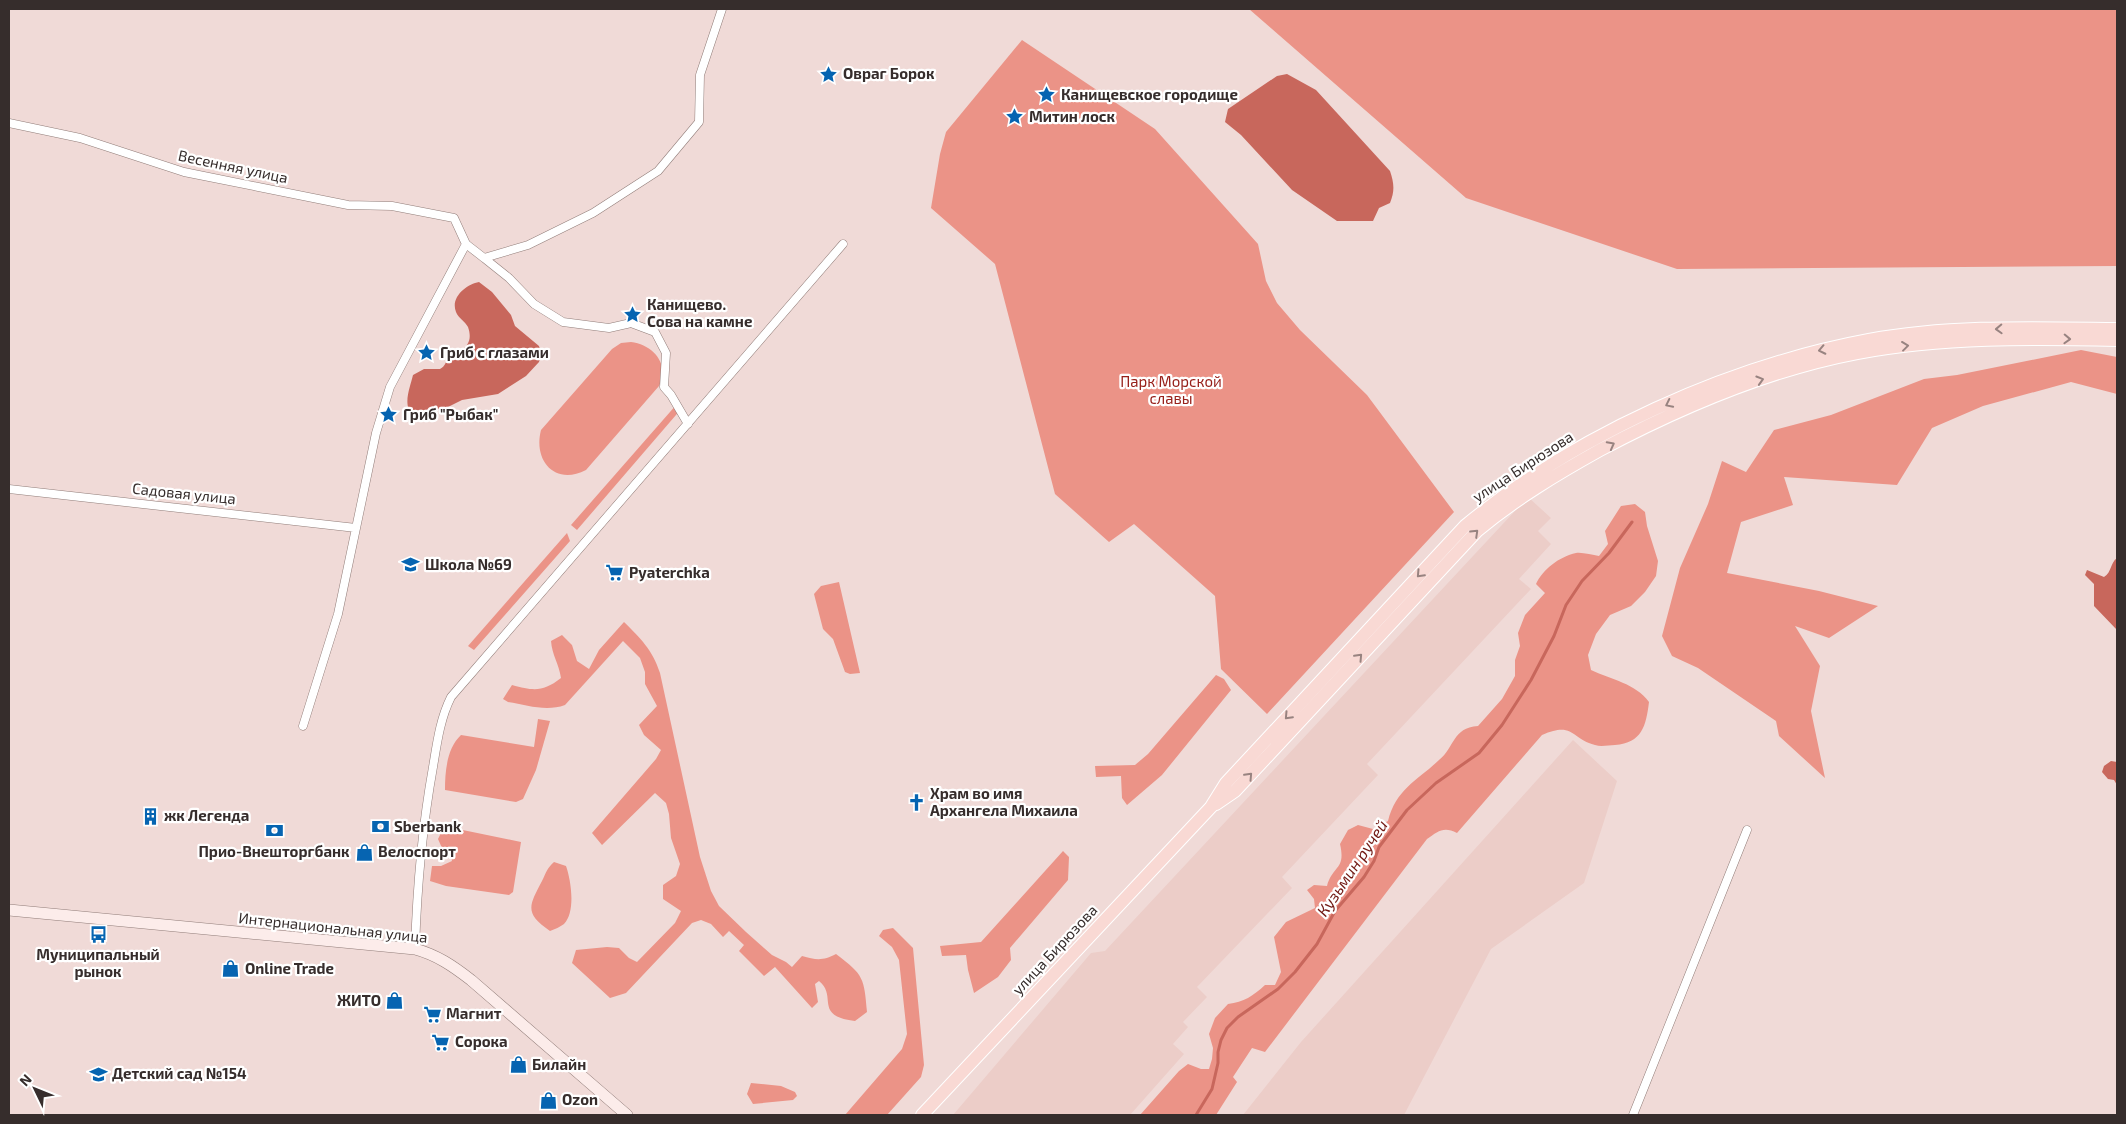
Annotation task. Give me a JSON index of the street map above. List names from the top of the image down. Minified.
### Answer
{"streets":{"main road":["улица Бирюзова","Интернациональная улица"],"street":["Весенняя улица","Садовая улица"]},"water":["Кузьмин ручей"],"parks":["Парк Морской славы"],"places":{"place":["Овраг Борок","Канищевское городище","Митин лоск","Канищево. Сова на камне","Гриб с глазами","Гриб \"Рыбак\""],"school or university":["Школа №69","Детский сад №154"],"supermarket":["Pyaterchka","Магнит","Сорока"],"church":["Храм во имя Архангела Михаила"],"building":["жк Легенда"],"bank":["Sberbank","Прио-Внешторгбанк"],"shop":["Велоспорт","Online Trade","ЖИТО","Билайн","Ozon"],"bus stop":["Муниципальный рынок"]},"north":"top left"}
